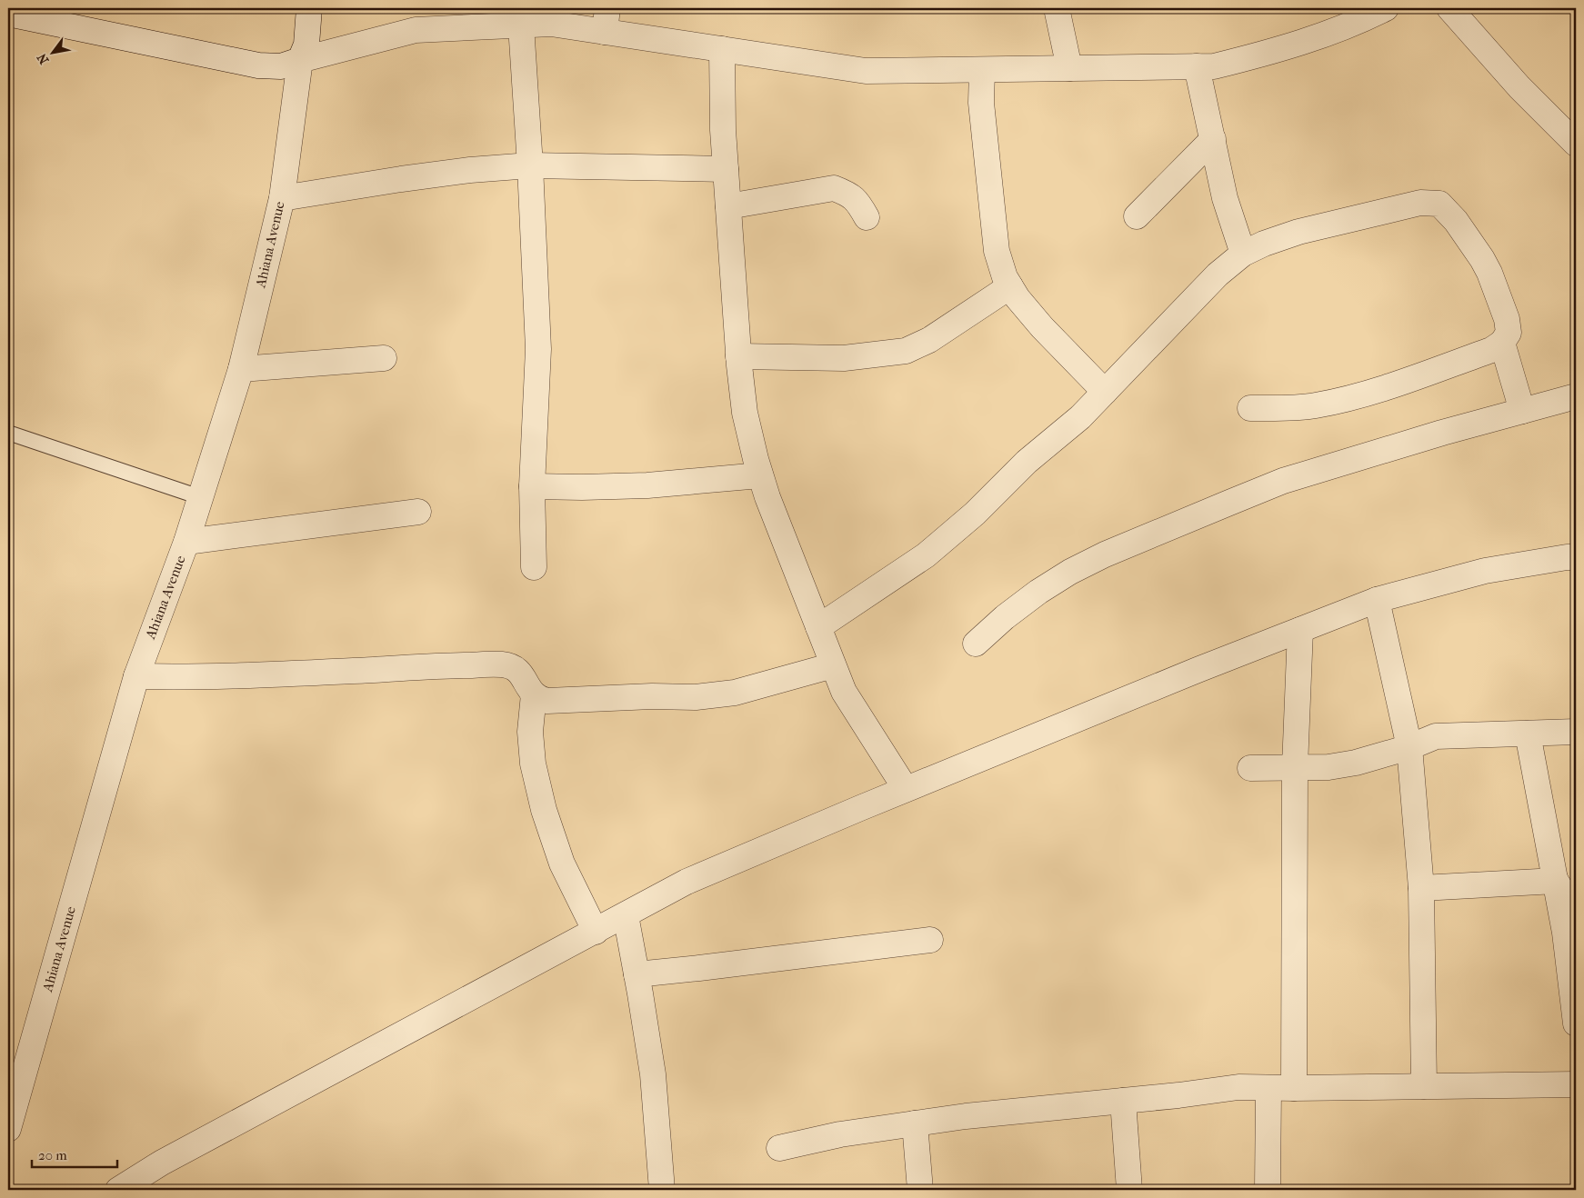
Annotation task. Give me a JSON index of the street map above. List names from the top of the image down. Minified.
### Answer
{"streets":{"street":["Ahiana Avenue"]},"scale_bar":"20 m","north":"bottom left"}
